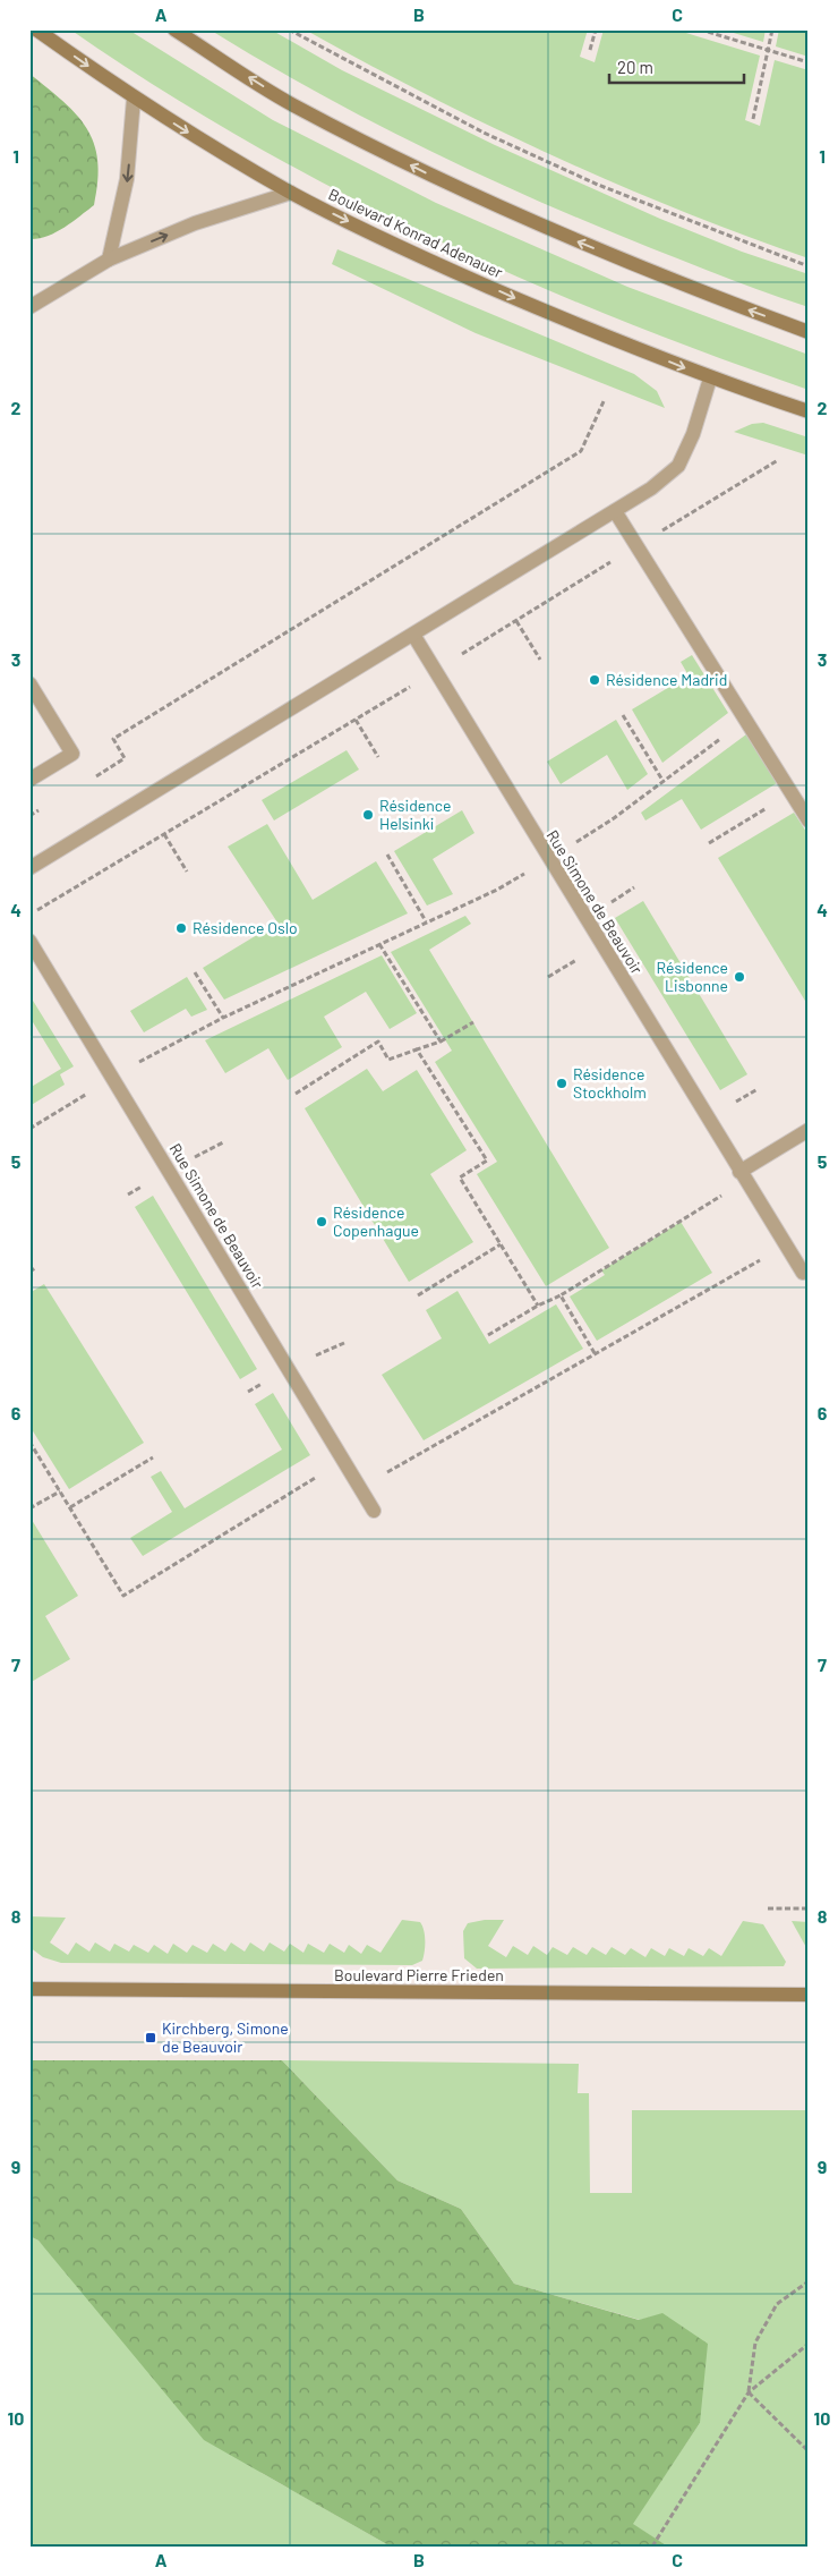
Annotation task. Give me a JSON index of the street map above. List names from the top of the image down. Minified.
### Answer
{"streets":{"main road":["Boulevard Konrad Adenauer","Boulevard Pierre Frieden"],"street":["Rue Simone de Beauvoir"]},"places":{"other":["Résidence Madrid","Résidence Helsinki","Résidence Oslo","Résidence Lisbonne","Résidence Stockholm","Résidence Copenhague"],"transit":["Kirchberg, Simone de Beauvoir"]},"scale_bar":"20 m","grid":{"columns":["A","B","C"],"rows":["1","2","3","4","5","6","7","8","9","10"]}}
